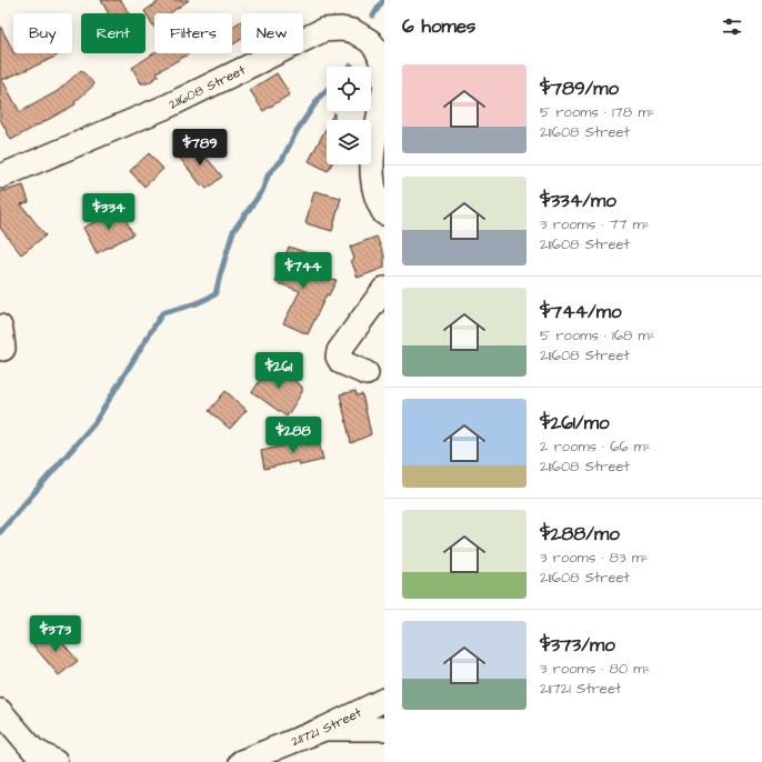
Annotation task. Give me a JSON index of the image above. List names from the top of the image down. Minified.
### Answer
{"streets":{"street":["211608 Street","211721 Street"]},"page":{"heading":"6 homes","chip":["Buy","Rent","Filters","New"],"list":[{"name":"$789/mo","note":"5 rooms · 178 m² · 211608 Street"},{"name":"$334/mo","note":"3 rooms · 77 m² · 211608 Street"},{"name":"$744/mo","note":"5 rooms · 168 m² · 211608 Street"},{"name":"$261/mo","note":"2 rooms · 66 m² · 211608 Street"},{"name":"$288/mo","note":"3 rooms · 83 m² · 211608 Street"},{"name":"$373/mo","note":"3 rooms · 80 m² · 211721 Street"}],"price":["$789","$334","$744","$261","$288","$373"]}}
